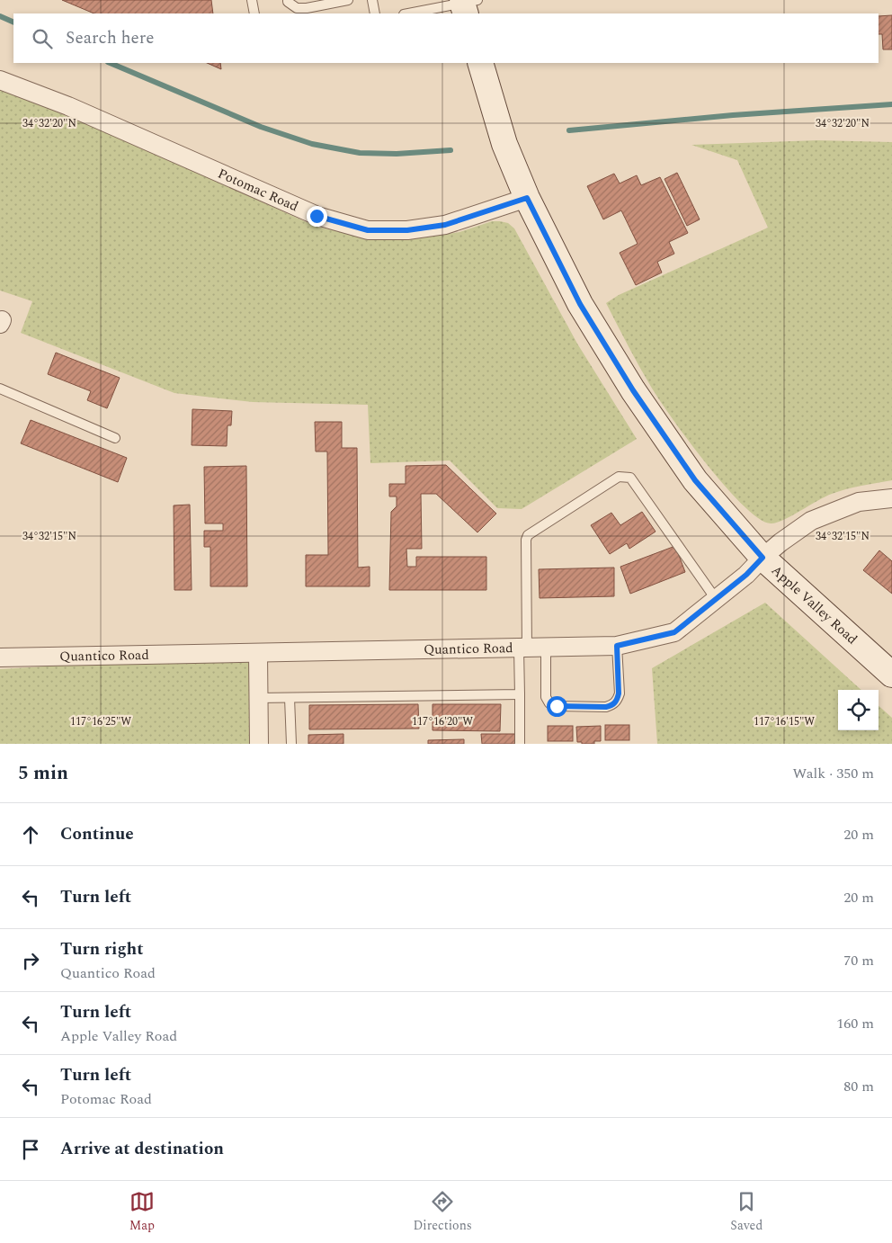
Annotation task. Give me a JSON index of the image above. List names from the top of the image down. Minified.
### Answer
{"streets":{"main road":["Apple Valley Road"],"street":["Potomac Road","Quantico Road"]},"crossings":[["Potomac Road","Apple Valley Road"],["Apple Valley Road","Quantico Road"]],"page":{"search":"Search here","heading":["5 min","Walk · 350 m"],"list":[["Continue","20 m"],["Turn left","20 m"],["Turn right","Quantico Road","70 m"],["Turn left","Apple Valley Road","160 m"],["Turn left","Potomac Road","80 m"],"Arrive at destination"],"nav":["Map","Directions","Saved"]},"coordinates":["34°32'20\"N","34°32'15\"N","117°16'25\"W","117°16'20\"W","117°16'15\"W"]}
